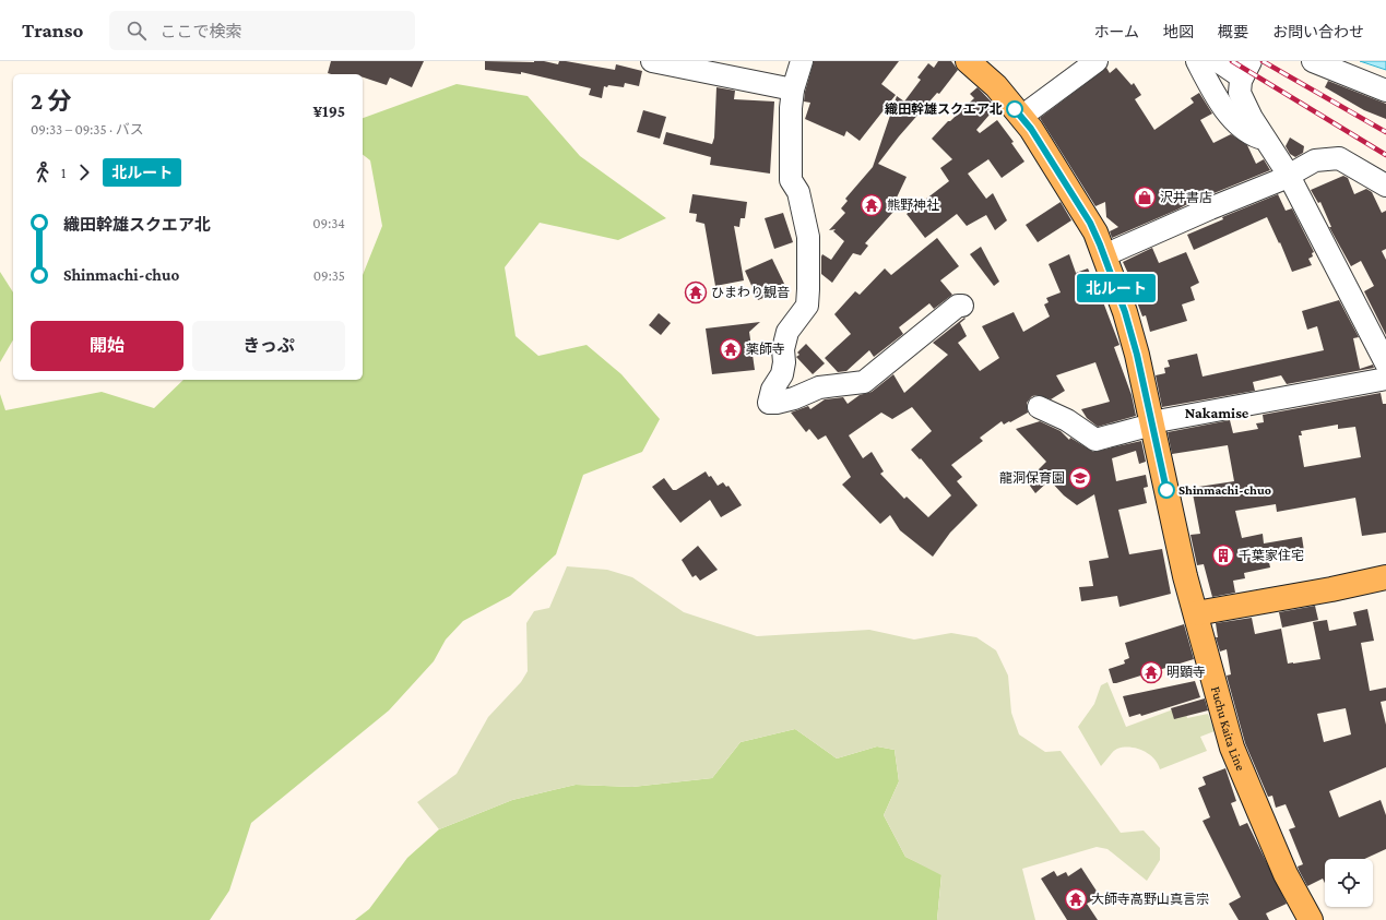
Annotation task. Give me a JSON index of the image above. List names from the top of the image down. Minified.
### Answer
{"streets":{"main road":["Fuchu Kaita Line"]},"districts":["Nakamise"],"places":{"other":["織田幹雄スクエア北","Shinmachi-chuo"],"shop":["沢井書店"],"temple":["熊野神社","ひまわり観音","薬師寺","明顕寺","大師寺高野山真言宗"],"school or university":["龍洞保育園"],"building":["千葉家住宅"]},"lines":["bus line 北ルート"],"page":{"header":"Transo","search":"ここで検索","nav":["ホーム","地図","概要","お問い合わせ"],"on_map":"北ルート","heading":["2 分","09:33 – 09:35 · バス","¥195"],"legs":["1","北ルート"],"list":[{"name":"織田幹雄スクエア北","value":"09:34"},{"name":"Shinmachi-chuo","value":"09:35"}],"buttons":["開始","きっぷ"]}}
